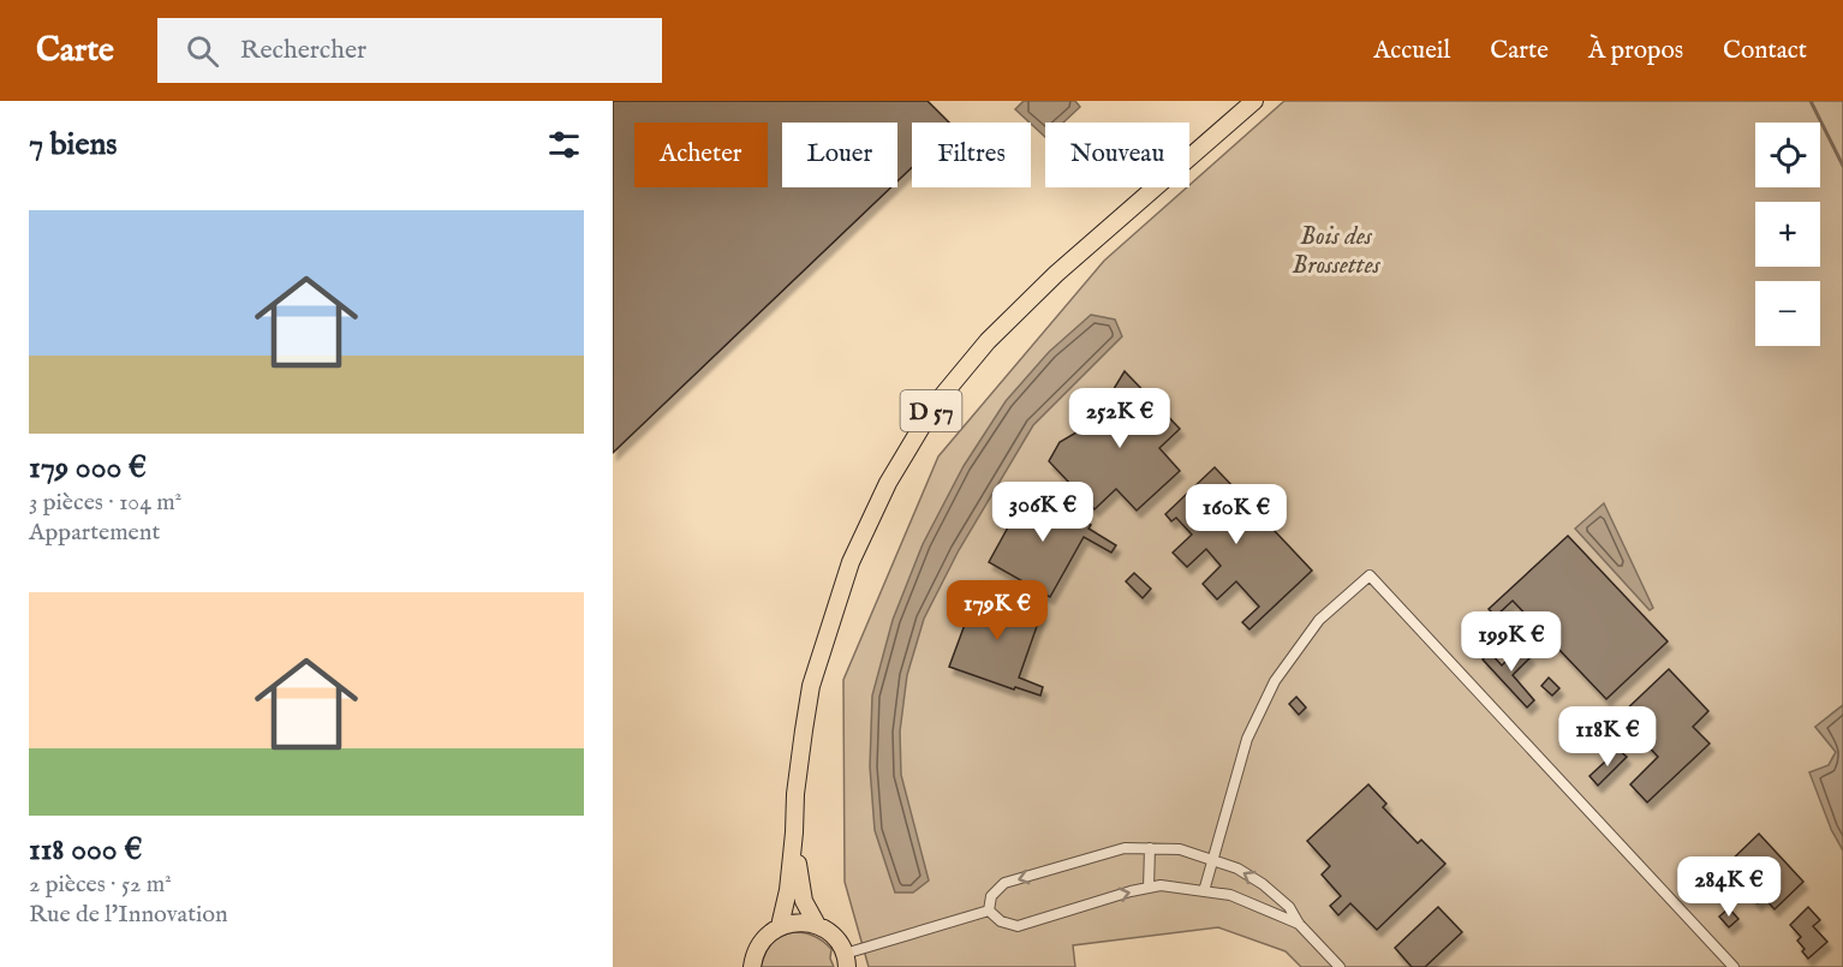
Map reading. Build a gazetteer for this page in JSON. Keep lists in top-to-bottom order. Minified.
{"streets":{"main road":["D 57"]},"parks":["Bois des Brossettes"],"page":{"header":"Carte","search":"Rechercher","nav":["Accueil","Carte","À propos","Contact"],"heading":"7 biens","map_buttons":["+","−"],"chip":["Acheter","Louer","Filtres","Nouveau"],"list":[{"name":"179 000 €","note":"3 pièces · 104 m² · Appartement"},{"name":"118 000 €","note":"2 pièces · 52 m² · Rue de l'Innovation"}],"price":["252K €","306K €","160K €","179K €","199K €","118K €","284K €"]}}
